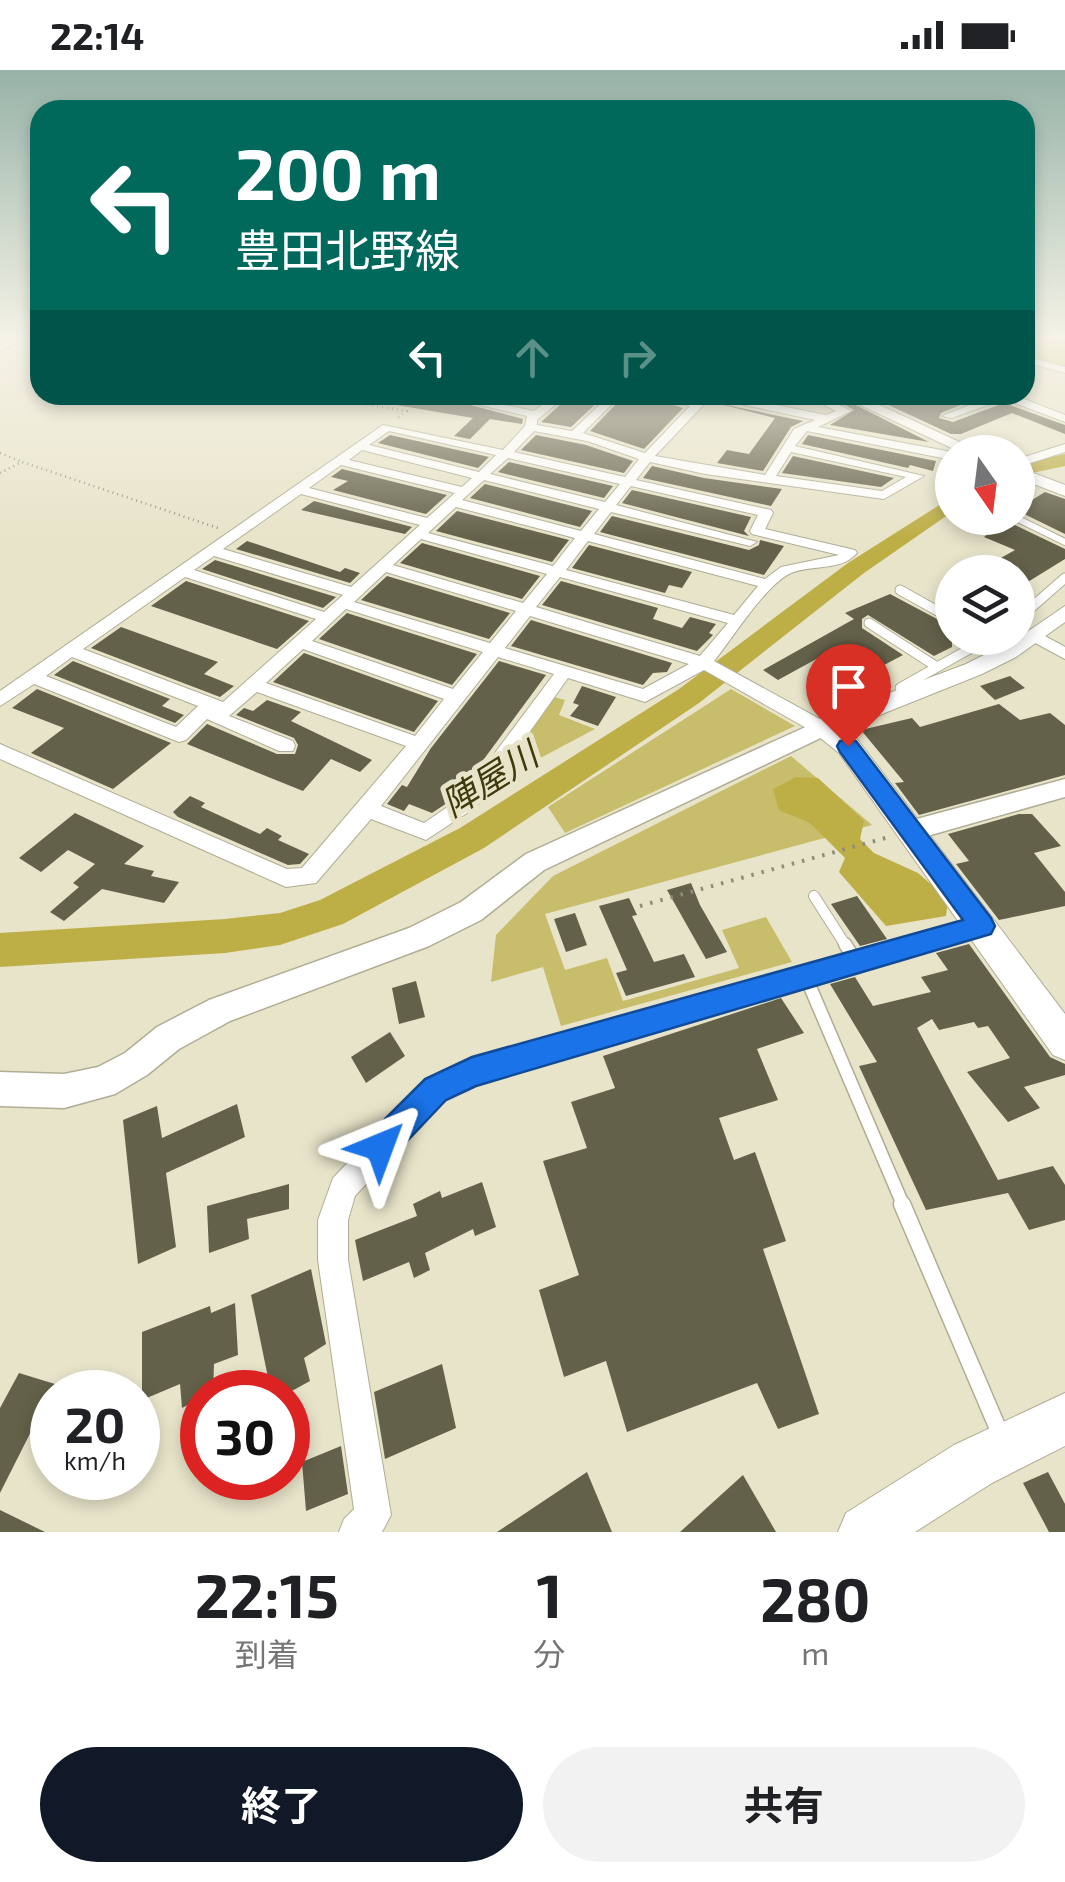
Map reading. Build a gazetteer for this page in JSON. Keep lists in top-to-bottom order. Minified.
{"water":["陣屋川"],"north":"bottom","page":{"status":"22:14","turn":["200 m","豊田北野線"],"speed":"20 km/h","limit":"30","eta":["22:15","到着","1","分","280","m"],"buttons":["終了","共有"]}}
